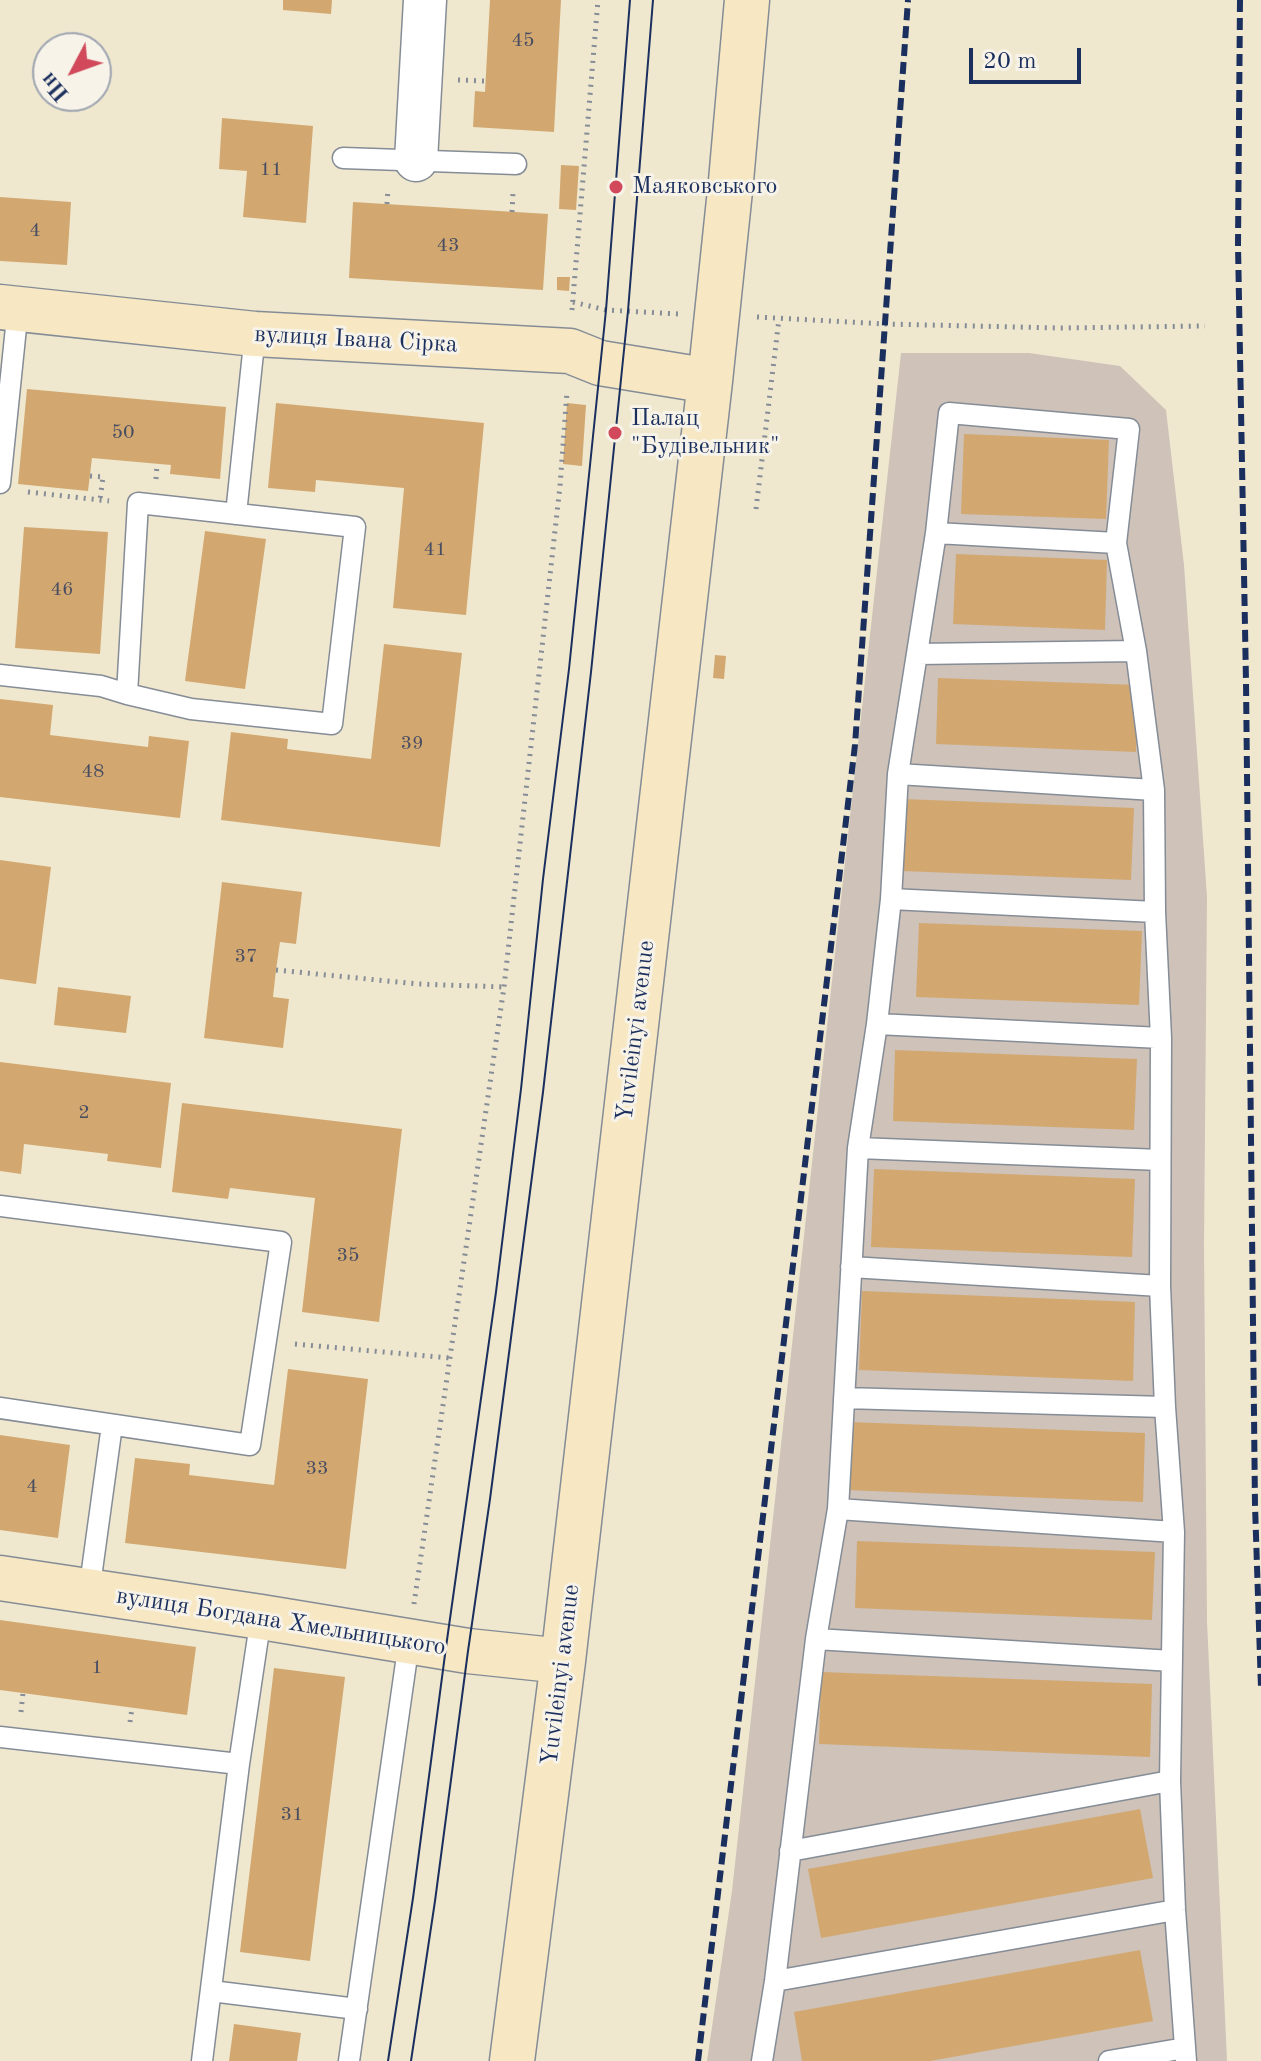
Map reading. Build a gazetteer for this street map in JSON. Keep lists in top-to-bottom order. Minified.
{"streets":{"main road":["вулиця Івана Сірка","Yuvileinyi avenue","вулиця Богдана Хмельницького"]},"crossings":[["вулиця Івана Сірка","Yuvileinyi avenue"],["Yuvileinyi avenue","вулиця Богдана Хмельницького"]],"places":["Маяковського","Палац \"Будівельник\""],"house_numbers":["45","11","4","43","50","41","46","39","48","37","2","35","33","4","1","31"],"scale_bar":"20 m","north":"bottom left"}
